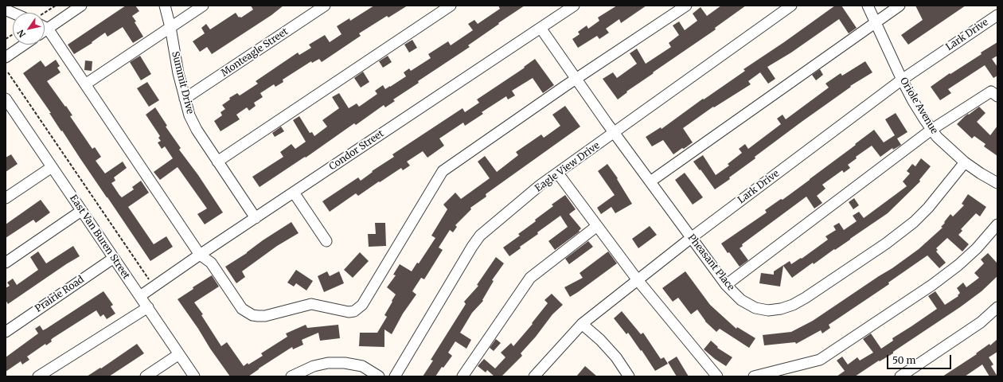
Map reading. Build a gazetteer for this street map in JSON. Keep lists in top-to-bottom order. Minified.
{"streets":{"street":["Lark Drive","Monteagle Street","Summit Drive","Oriole Avenue","Condor Street","Eagle View Drive","East Van Buren Street","Pheasant Place","Prairie Road"]},"crossings":[["Lark Drive","Oriole Avenue"],["Lark Drive","Pheasant Place"],["Monteagle Street","Summit Drive"],["Summit Drive","Condor Street"],["Oriole Avenue","Pheasant Place"],["Condor Street","East Van Buren Street"],["Condor Street","Pheasant Place"],["Eagle View Drive","Pheasant Place"],["East Van Buren Street","Prairie Road"]],"scale_bar":"50 m","north":"bottom left"}
